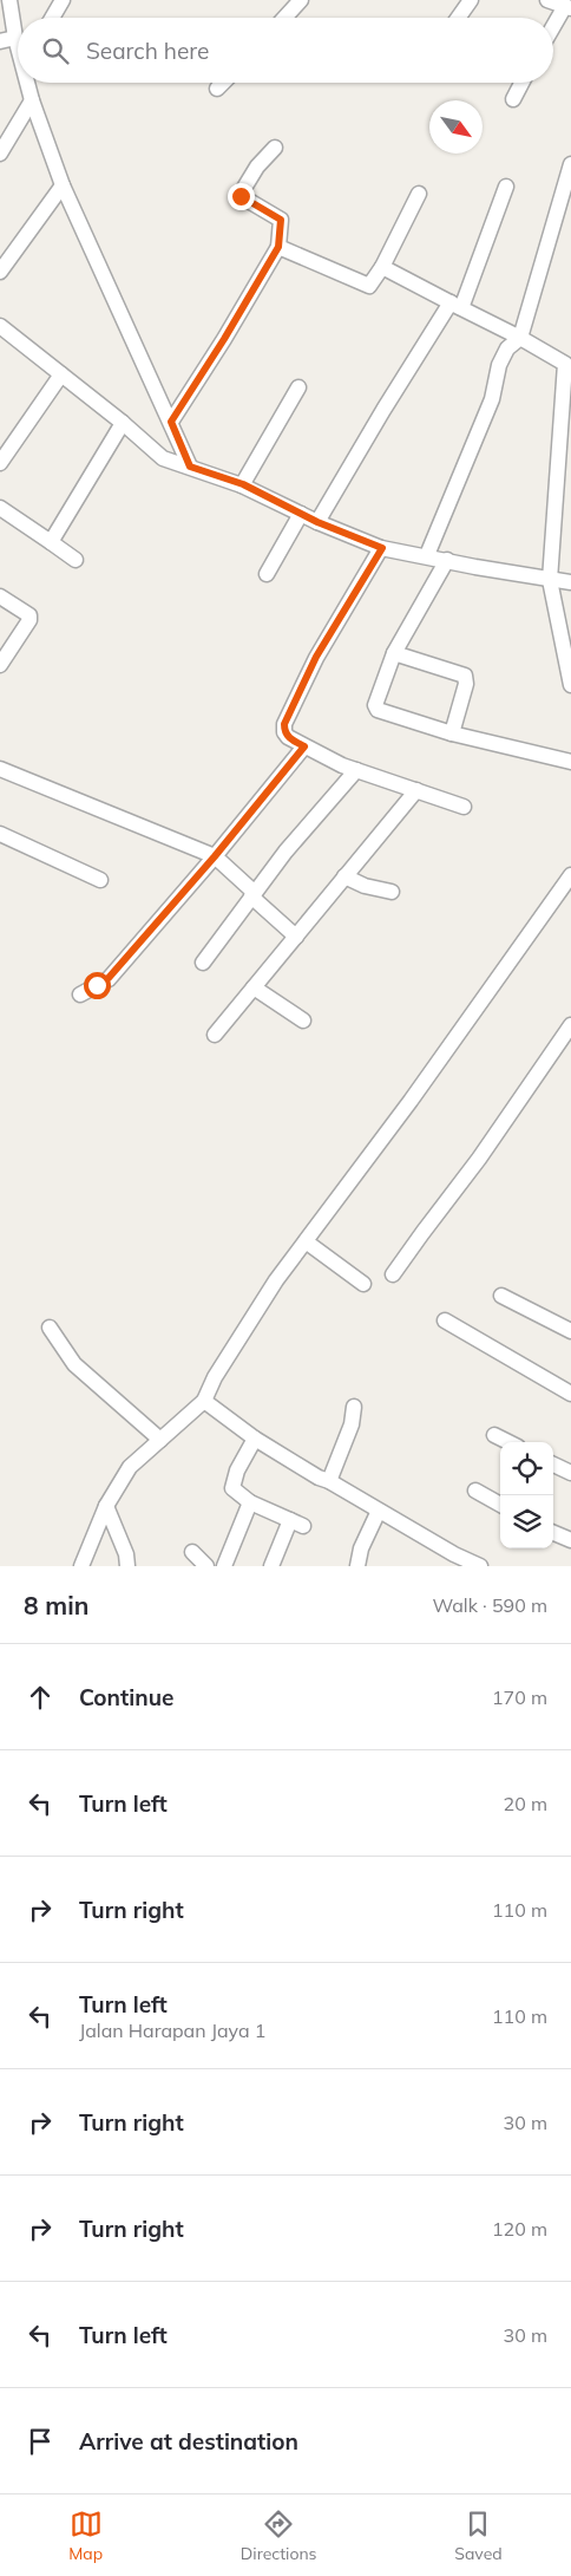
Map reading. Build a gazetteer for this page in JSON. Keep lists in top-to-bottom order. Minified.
{"north":"bottom right","page":{"search":"Search here","heading":["8 min","Walk · 590 m"],"list":[["Continue","170 m"],["Turn left","20 m"],["Turn right","110 m"],["Turn left","Jalan Harapan Jaya 1","110 m"],["Turn right","30 m"],["Turn right","120 m"],["Turn left","30 m"],"Arrive at destination"],"nav":["Map","Directions","Saved"]}}
